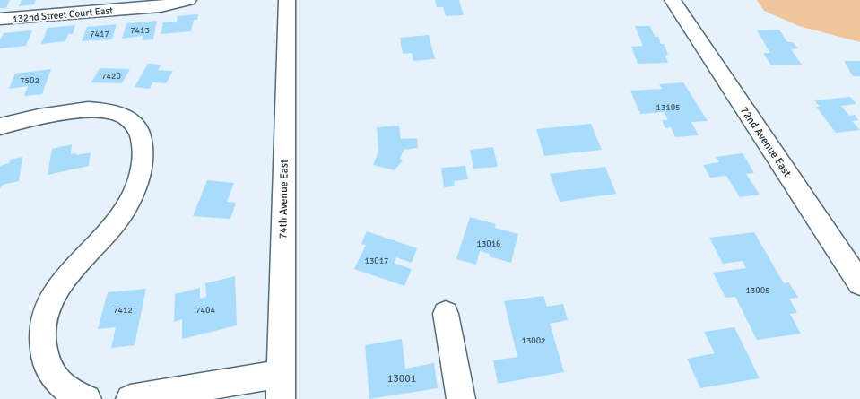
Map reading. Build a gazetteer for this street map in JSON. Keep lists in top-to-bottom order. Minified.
{"streets":{"street":["132nd Street Court East","72nd Avenue East","74th Avenue East"]},"house_numbers":["7413","7417","7420","7502","13105","13016","13017","13005","7412","7404","13002","13001"]}
